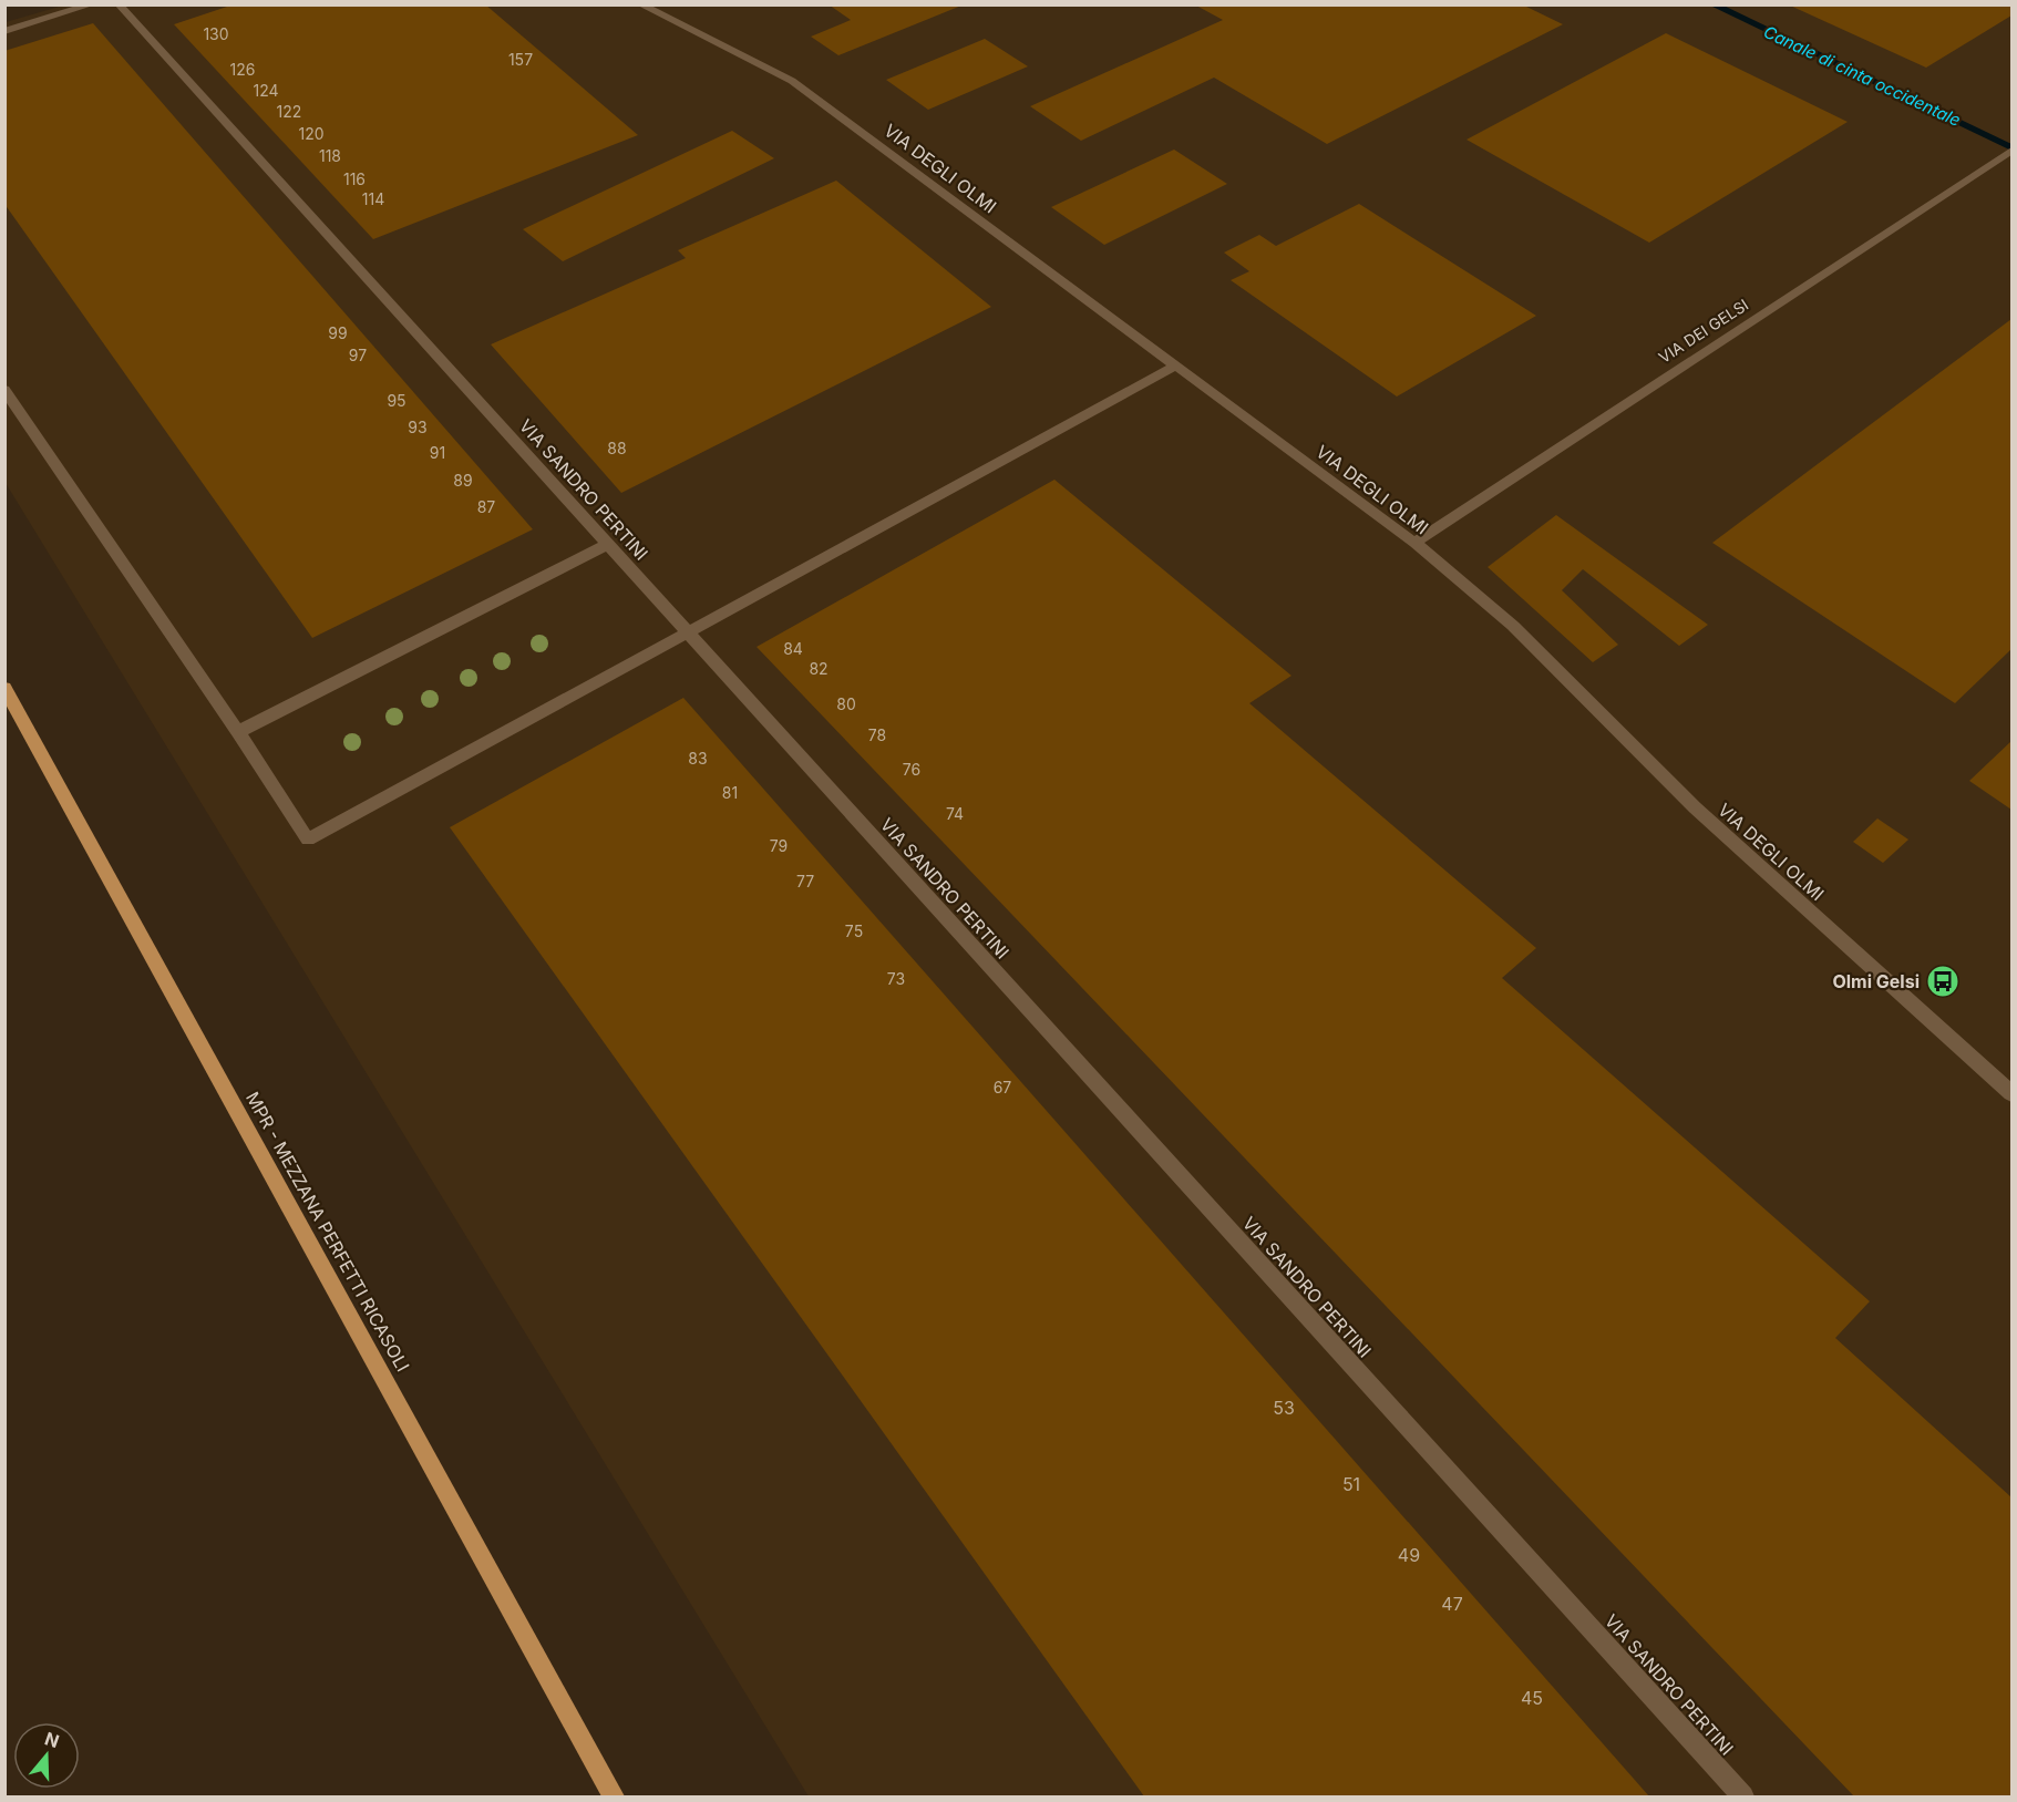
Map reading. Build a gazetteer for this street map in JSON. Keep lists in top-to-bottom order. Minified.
{"streets":{"main road":["MPR - MEZZANA PERFETTI RICASOLI"],"street":["VIA DEGLI OLMI","VIA DEI GELSI","VIA SANDRO PERTINI"]},"crossings":[["VIA DEGLI OLMI","VIA DEI GELSI"]],"water":["Canale di cinta occidentale"],"places":{"bus stop":["Olmi Gelsi"]},"house_numbers":["130","157","126","124","122","120","118","116","114","99","97","95","93","88","91","89","87","84","82","80","78","83","76","81","74","79","77","75","73","67","53","51","49","47","45"],"north":"top"}
